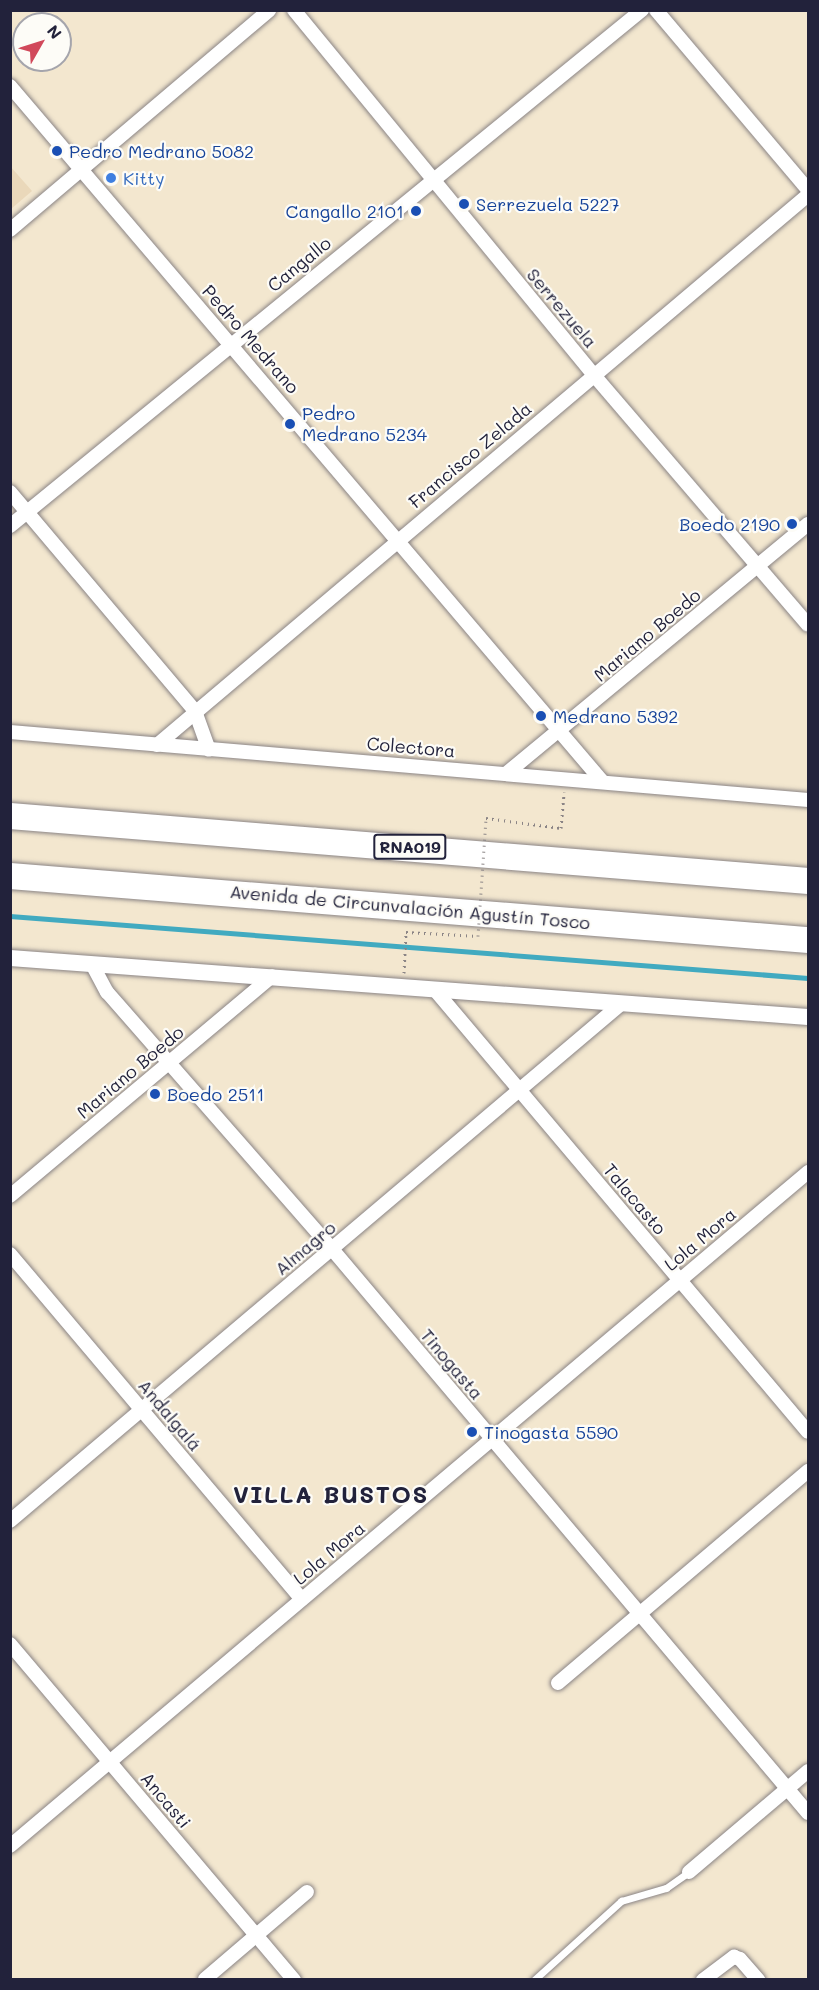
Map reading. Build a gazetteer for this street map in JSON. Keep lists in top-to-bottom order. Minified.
{"streets":{"highway":["RNA019","Avenida de Circunvalación Agustín Tosco"],"street":["Cangallo","Serrezuela","Pedro Medrano","Francisco Zelada","Mariano Boedo","Colectora","Talacasto","Lola Mora","Almagro","Tinogasta","Andalgalá","Ancasti"]},"crossings":[["Cangallo","Serrezuela"],["Cangallo","Pedro Medrano"],["Serrezuela","Francisco Zelada"],["Serrezuela","Mariano Boedo"],["Pedro Medrano","Francisco Zelada"],["Pedro Medrano","Mariano Boedo"],["Pedro Medrano","Colectora"],["Francisco Zelada","Colectora"],["Mariano Boedo","Colectora"],["Mariano Boedo","Tinogasta"],["Talacasto","Lola Mora"],["Talacasto","Almagro"],["Lola Mora","Tinogasta"],["Lola Mora","Andalgalá"],["Lola Mora","Ancasti"],["Almagro","Tinogasta"],["Almagro","Andalgalá"]],"districts":["VILLA BUSTOS"],"places":["Pedro Medrano 5082","Kitty","Serrezuela 5227","Cangallo 2101","Pedro Medrano 5234","Boedo 2190","Medrano 5392","Boedo 2511","Tinogasta 5590"],"north":"top right"}
